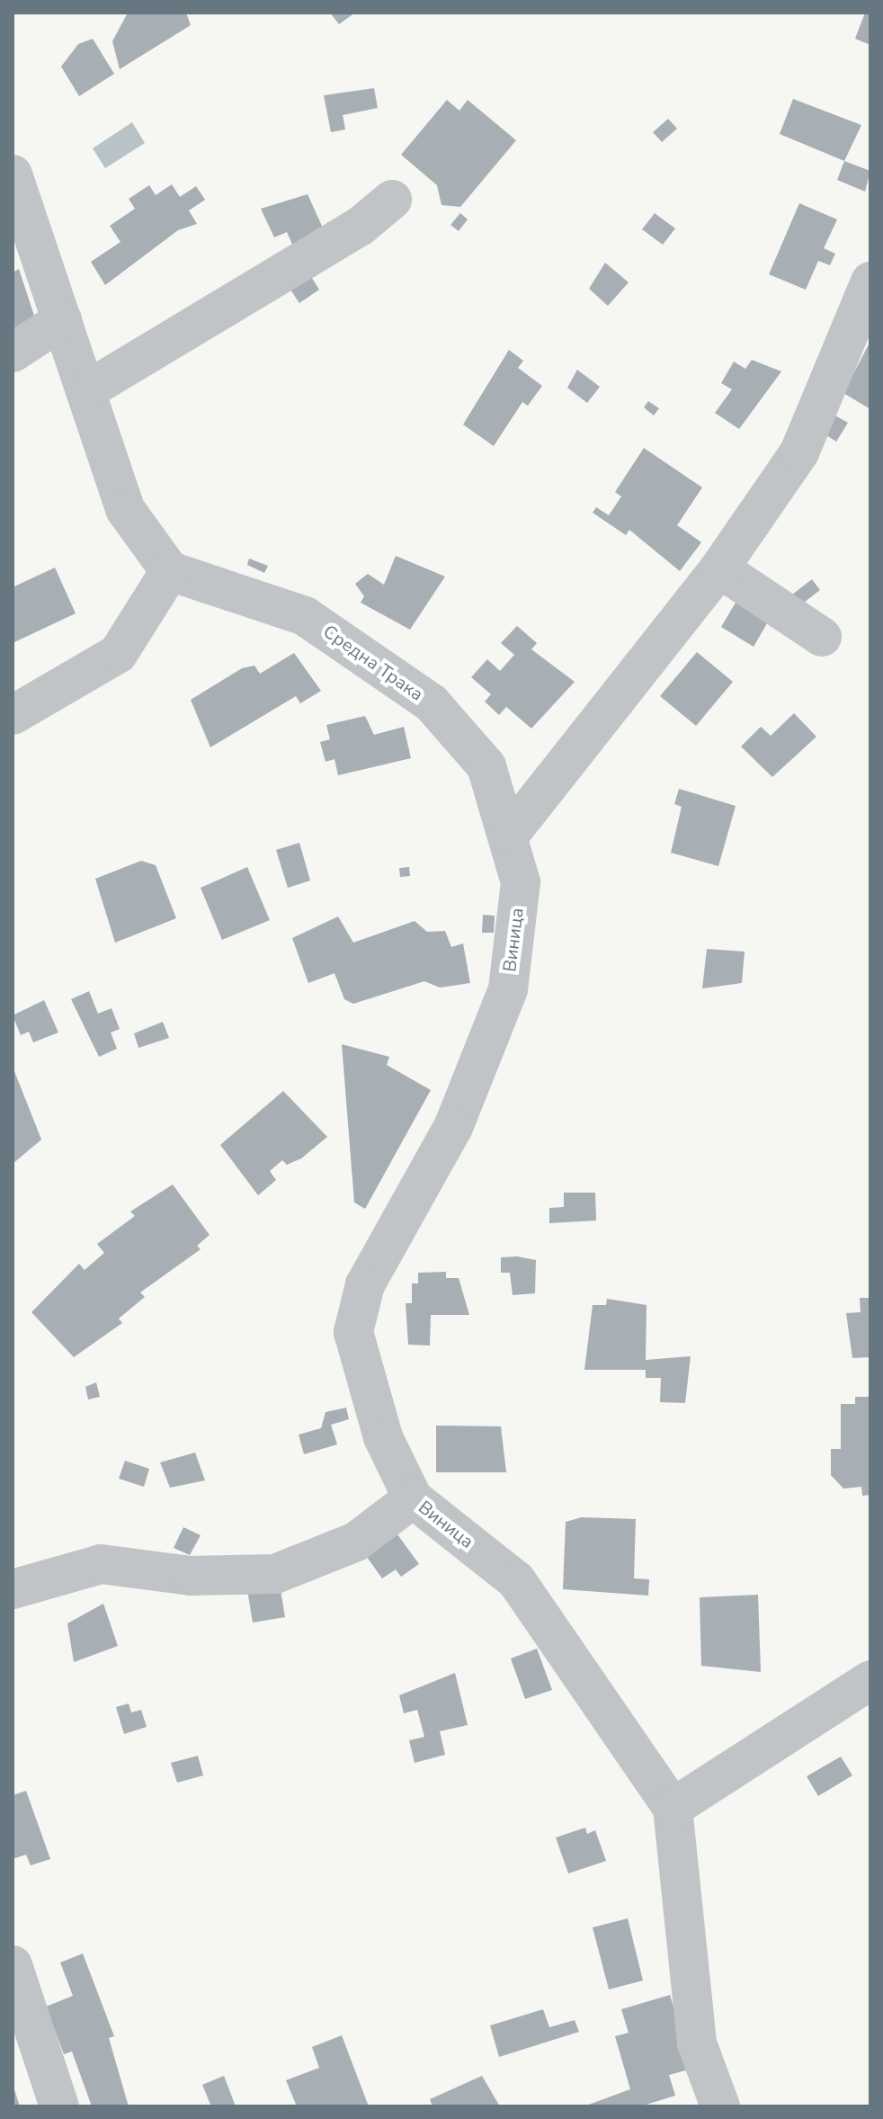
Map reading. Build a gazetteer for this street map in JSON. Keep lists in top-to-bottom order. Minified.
{"streets":{"street":["Средна Трака","Виница"]},"crossings":[["Средна Трака","Виница"]]}
